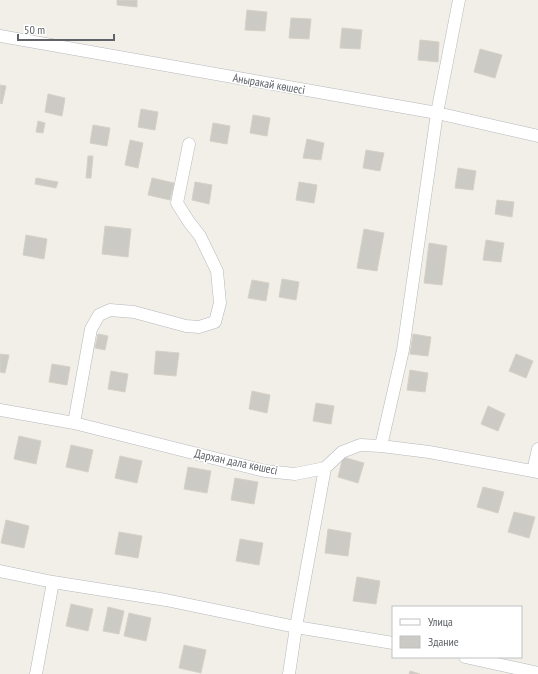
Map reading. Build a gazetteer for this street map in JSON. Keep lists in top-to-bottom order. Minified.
{"streets":{"street":["Аныракай көшесі","Дархан дала көшесі"]},"legend":["Улица","Здание"],"scale_bar":"50 m"}
